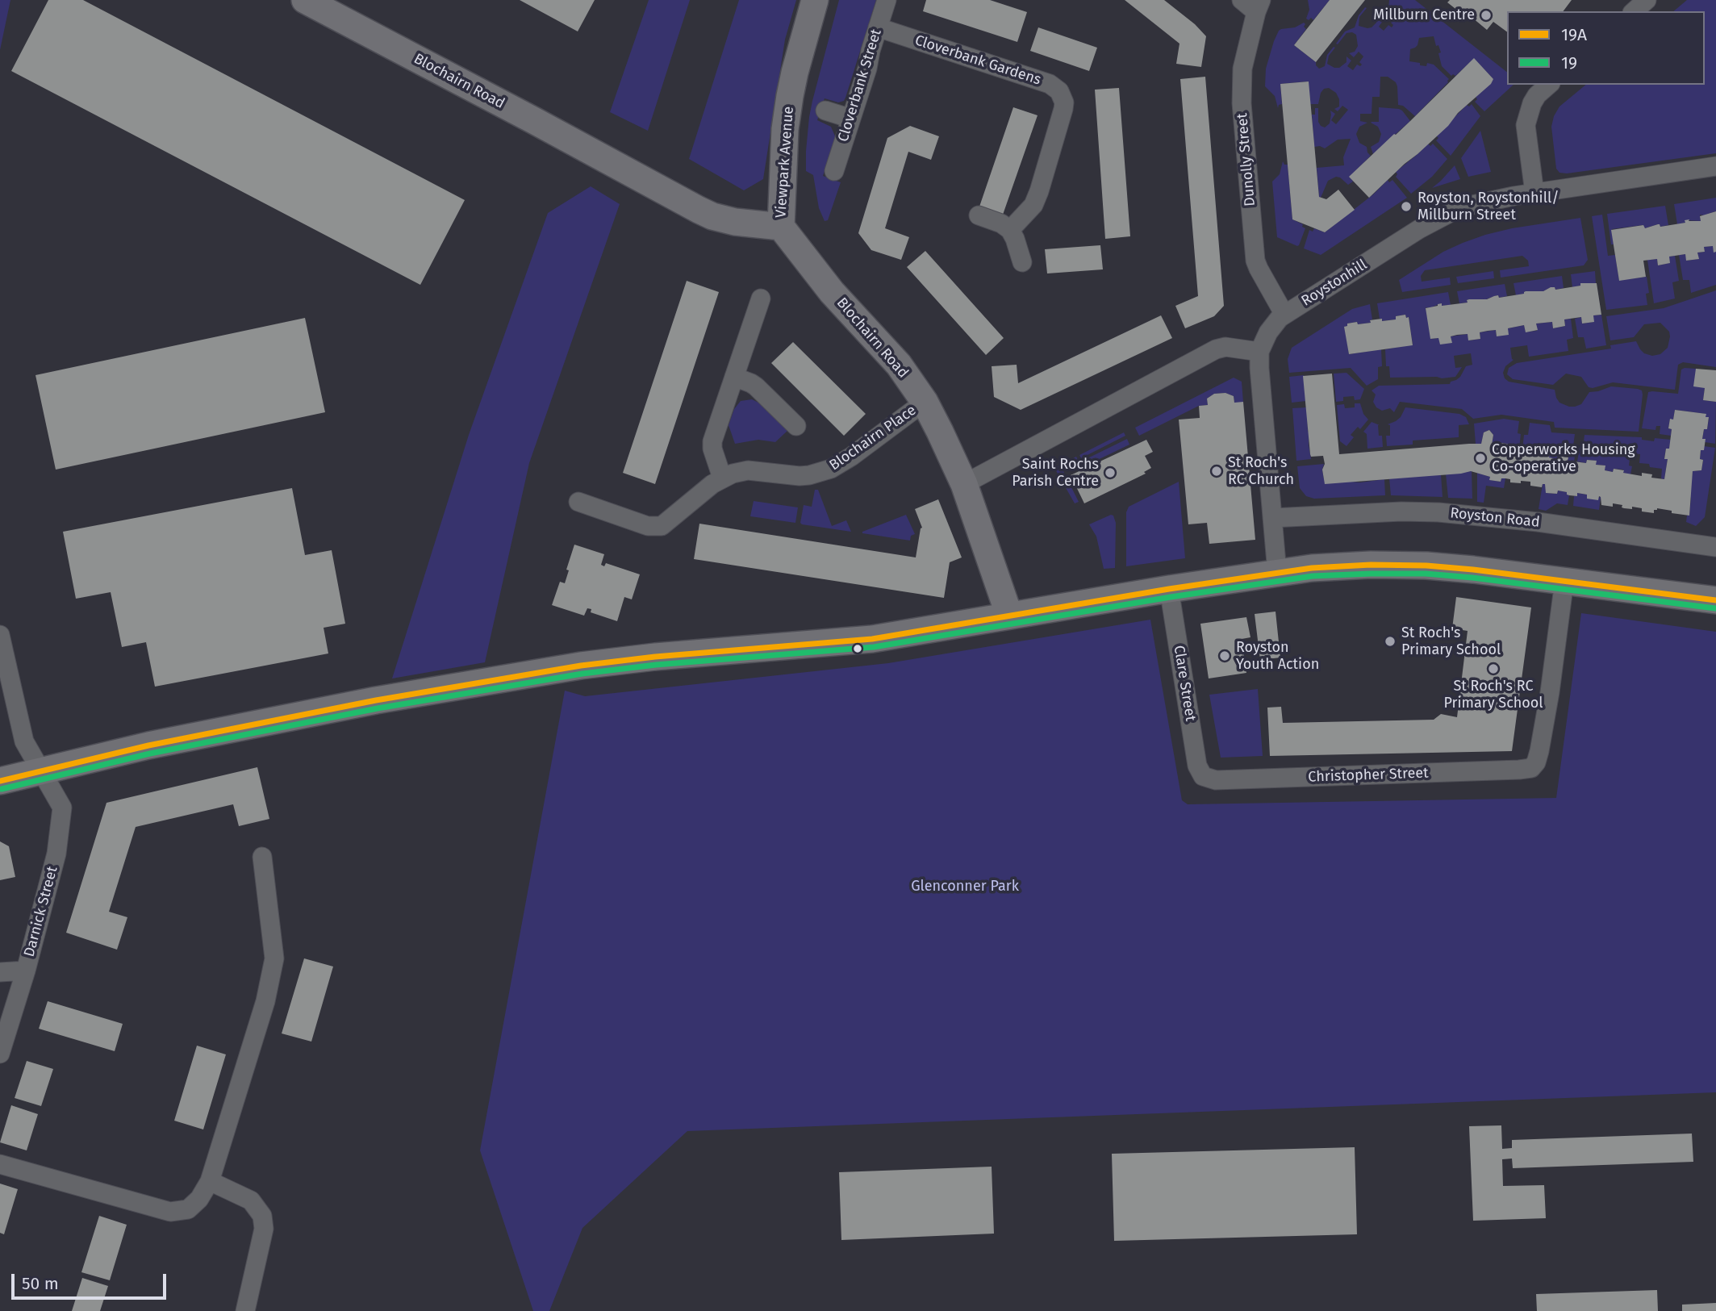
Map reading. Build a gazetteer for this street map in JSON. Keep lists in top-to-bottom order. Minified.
{"streets":{"street":["Cloverbank Gardens","Blochairn Road","Cloverbank Street","Dunolly Street","Viewpark Avenue","Roystonhill","Blochairn Place","Royston Road","Clare Street","Christopher Street","Darnick Street"]},"crossings":[["Cloverbank Gardens","Cloverbank Street"],["Blochairn Road","Viewpark Avenue"],["Blochairn Road","Blochairn Place"],["Dunolly Street","Roystonhill"],["Clare Street","Christopher Street"]],"parks":["Glenconner Park"],"places":["Millburn Centre","Royston, Roystonhill/ Millburn Street","Copperworks Housing Co-operative","St Roch's RC Church","Saint Rochs Parish Centre","St Roch's Primary School","Royston Youth Action","St Roch's RC Primary School"],"lines":["transit line 19A","transit line 19"],"legend":["19A","19"],"scale_bar":"50 m"}
